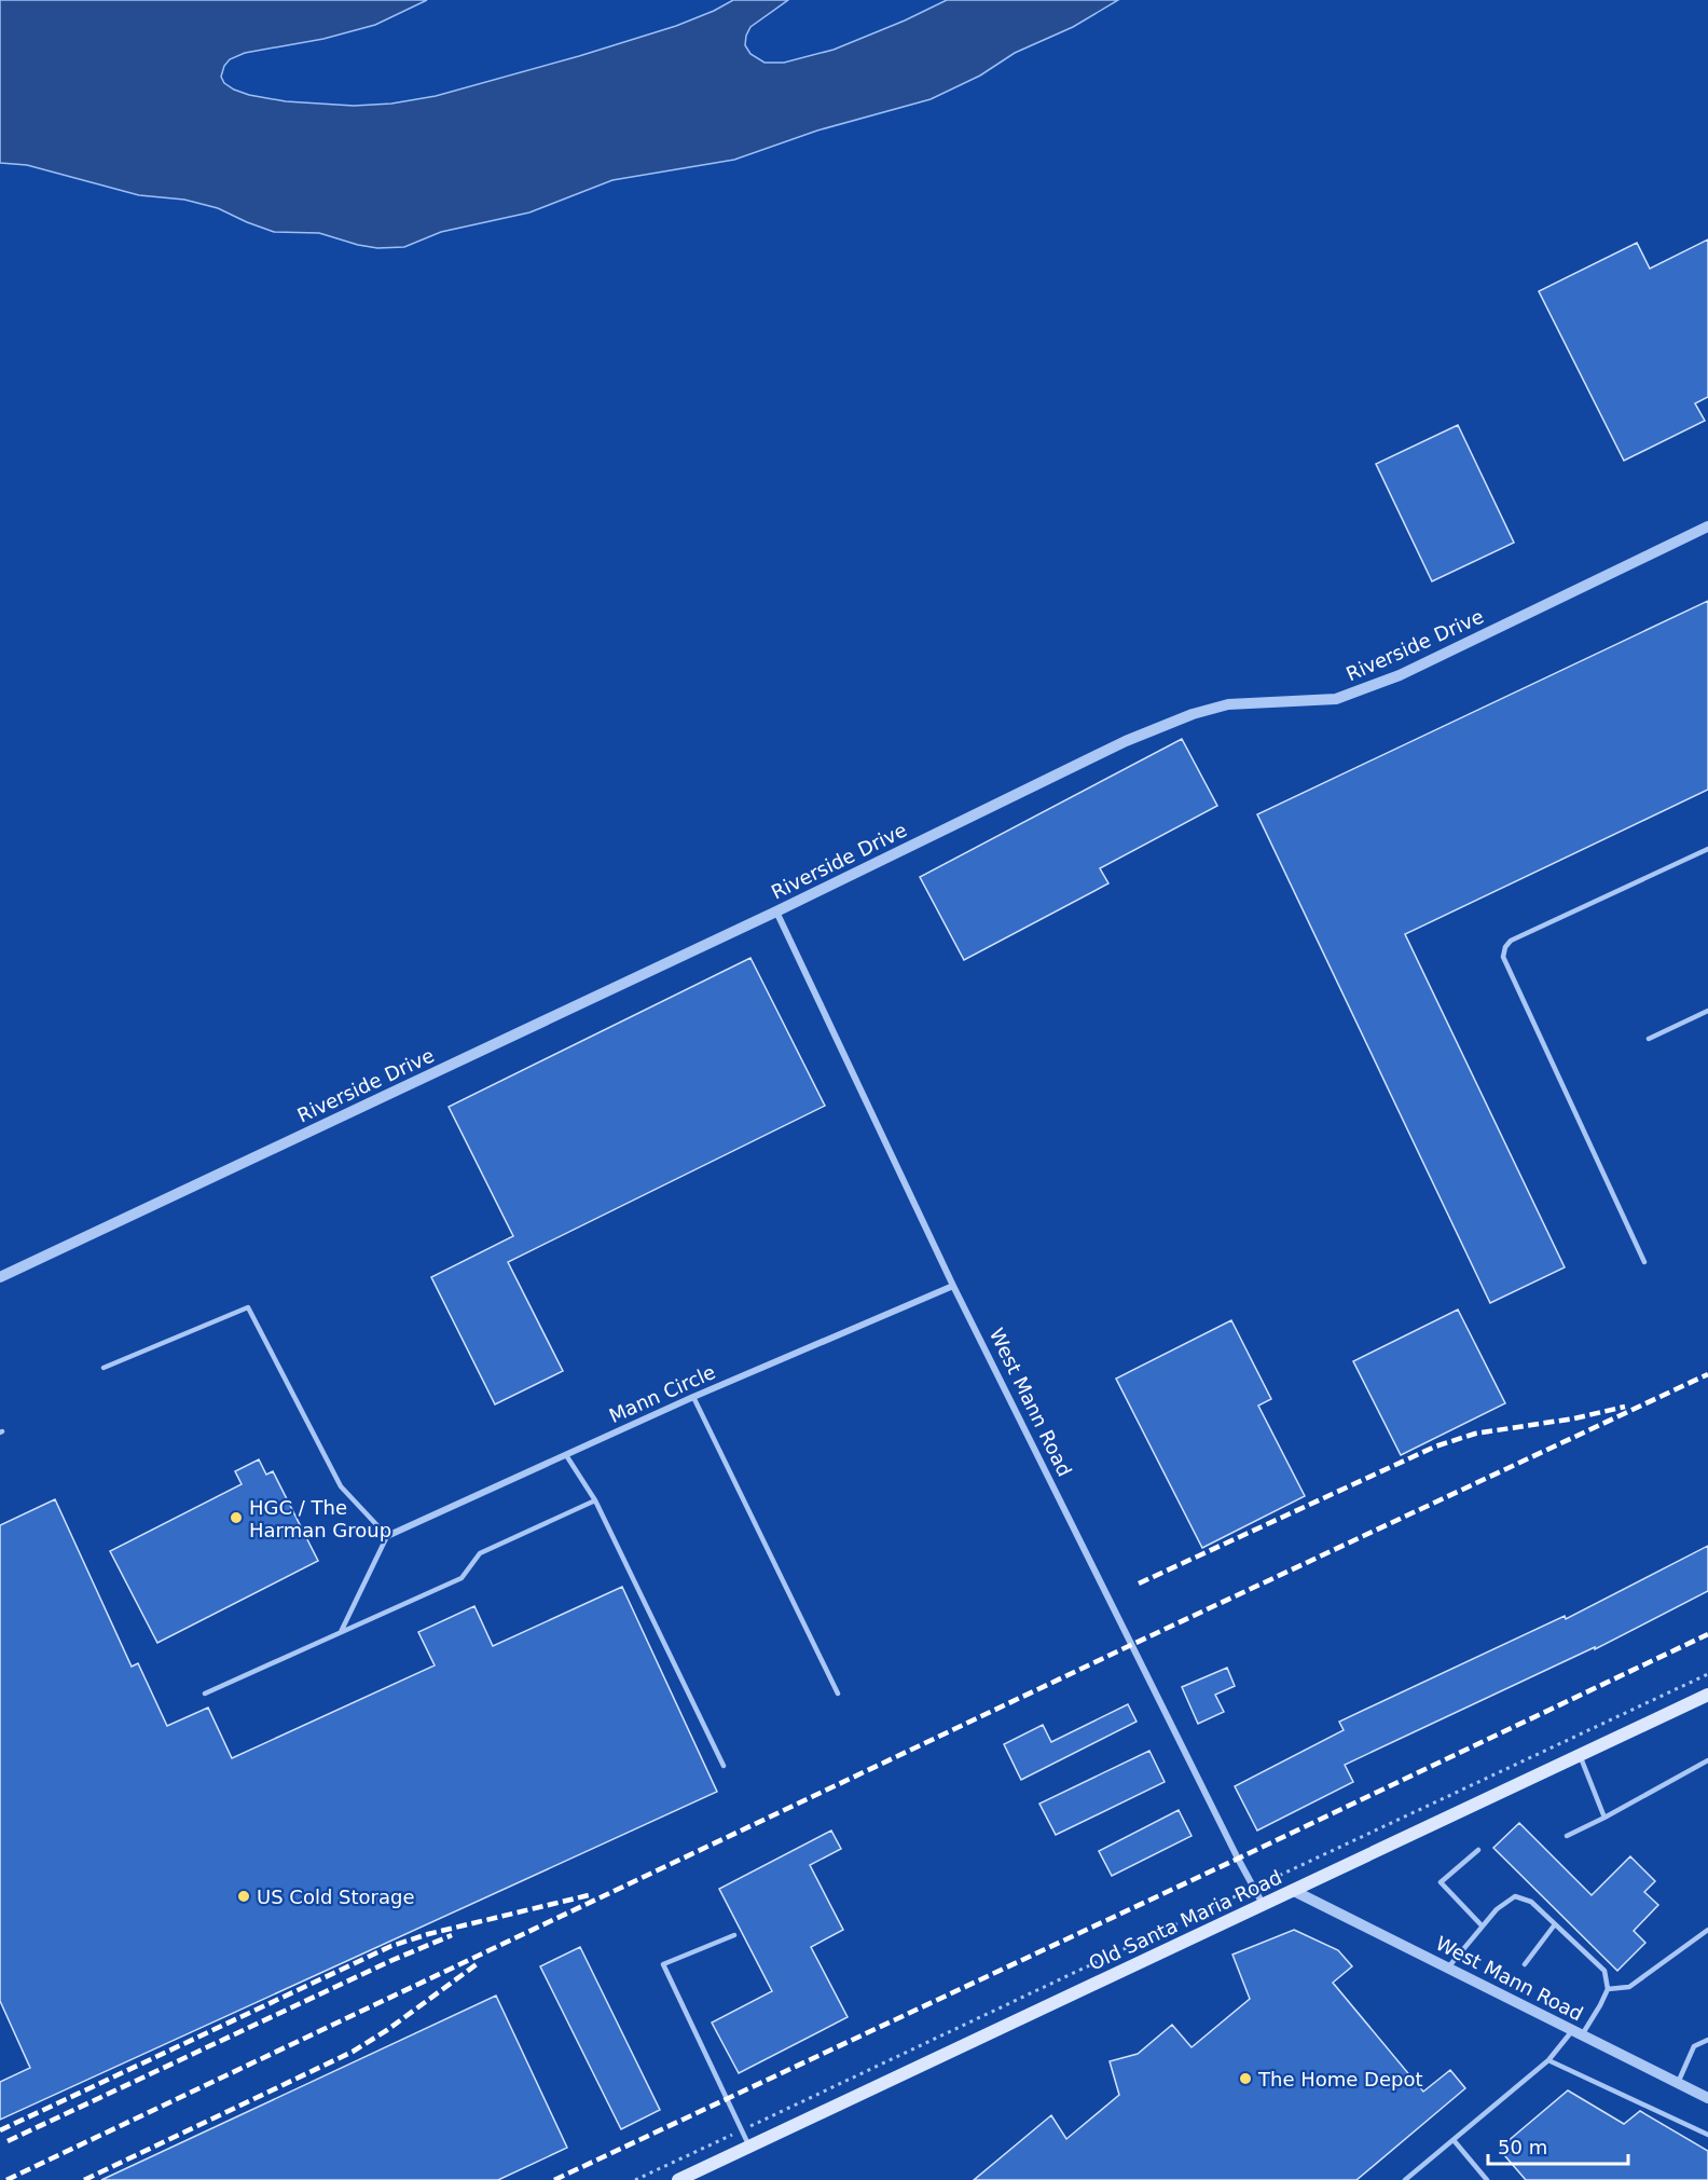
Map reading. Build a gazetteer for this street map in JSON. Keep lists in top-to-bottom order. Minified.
{"streets":{"main road":["Old Santa Maria Road"],"street":["Riverside Drive","Mann Circle","West Mann Road"]},"crossings":[["Riverside Drive","West Mann Road"],["Mann Circle","West Mann Road"],["West Mann Road","Old Santa Maria Road"]],"places":["HGC / The Harman Group","US Cold Storage","The Home Depot"],"scale_bar":"50 m"}
